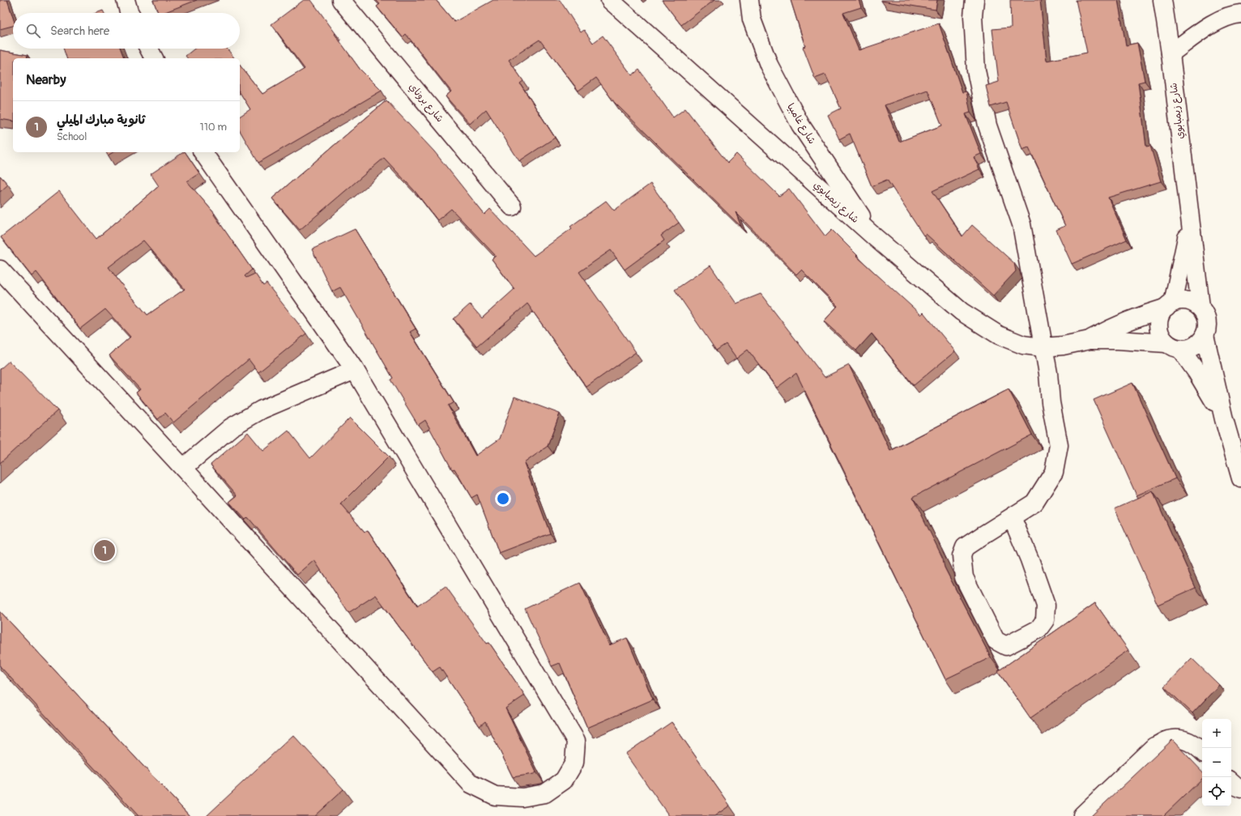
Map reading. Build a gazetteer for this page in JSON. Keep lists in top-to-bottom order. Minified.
{"streets":{"street":["شارع بروناي","شارع زيمبابوي","شارع غامبيا"]},"crossings":[["شارع زيمبابوي","شارع غامبيا"]],"page":{"search":"Search here","heading":"Nearby","list":[{"mark":"1","name":"ثانوية مبارك الميلي","note":"School","value":"110 m"}],"pins":"1","map_buttons":["+","−"]}}
